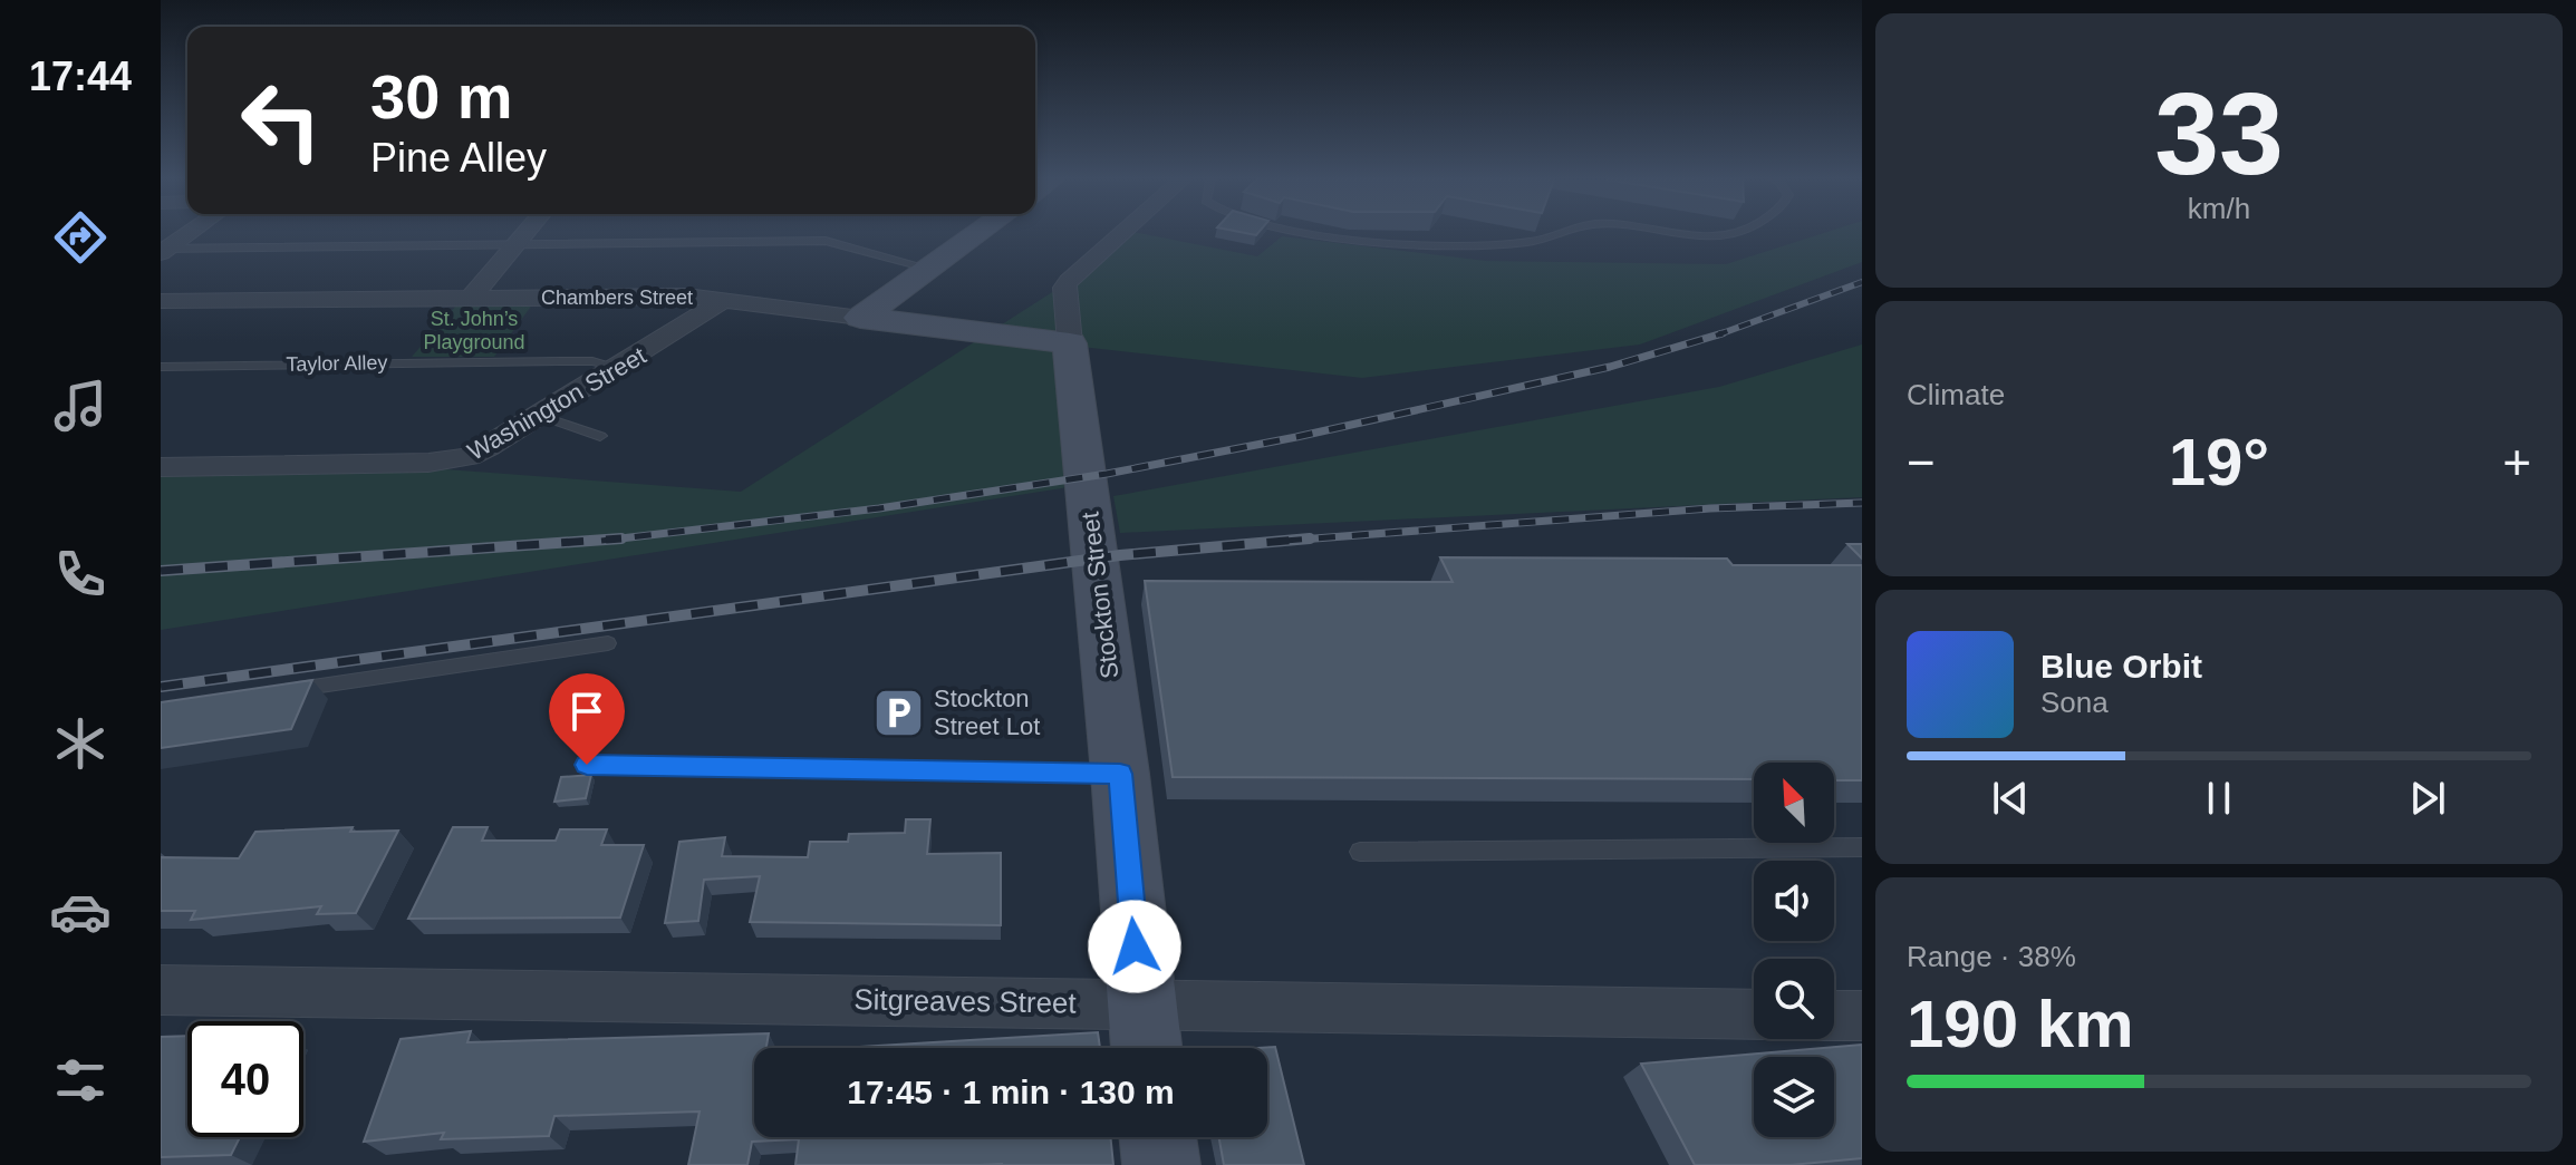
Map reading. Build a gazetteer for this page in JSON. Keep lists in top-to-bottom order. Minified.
{"streets":{"street":["Chambers Street","Washington Street","Stockton Street","Sitgreaves Street"],"lane":["Taylor Alley"]},"crossings":[["Chambers Street","Washington Street"],["Chambers Street","Stockton Street"],["Taylor Alley","Washington Street"],["Stockton Street","Sitgreaves Street"]],"parks":["St. John’s Playground"],"places":{"parking":["Stockton Street Lot"]},"north":"top left","page":{"tabs":"17:44","tile":[["33","km/h"],"Climate",["Range · 38%","190 km"]],"turn":["30 m","Pine Alley"],"heat":["−","19°","+"],"song":["Blue Orbit","Sona"],"limit":"40","trip":"17:45 · 1 min · 130 m"}}
